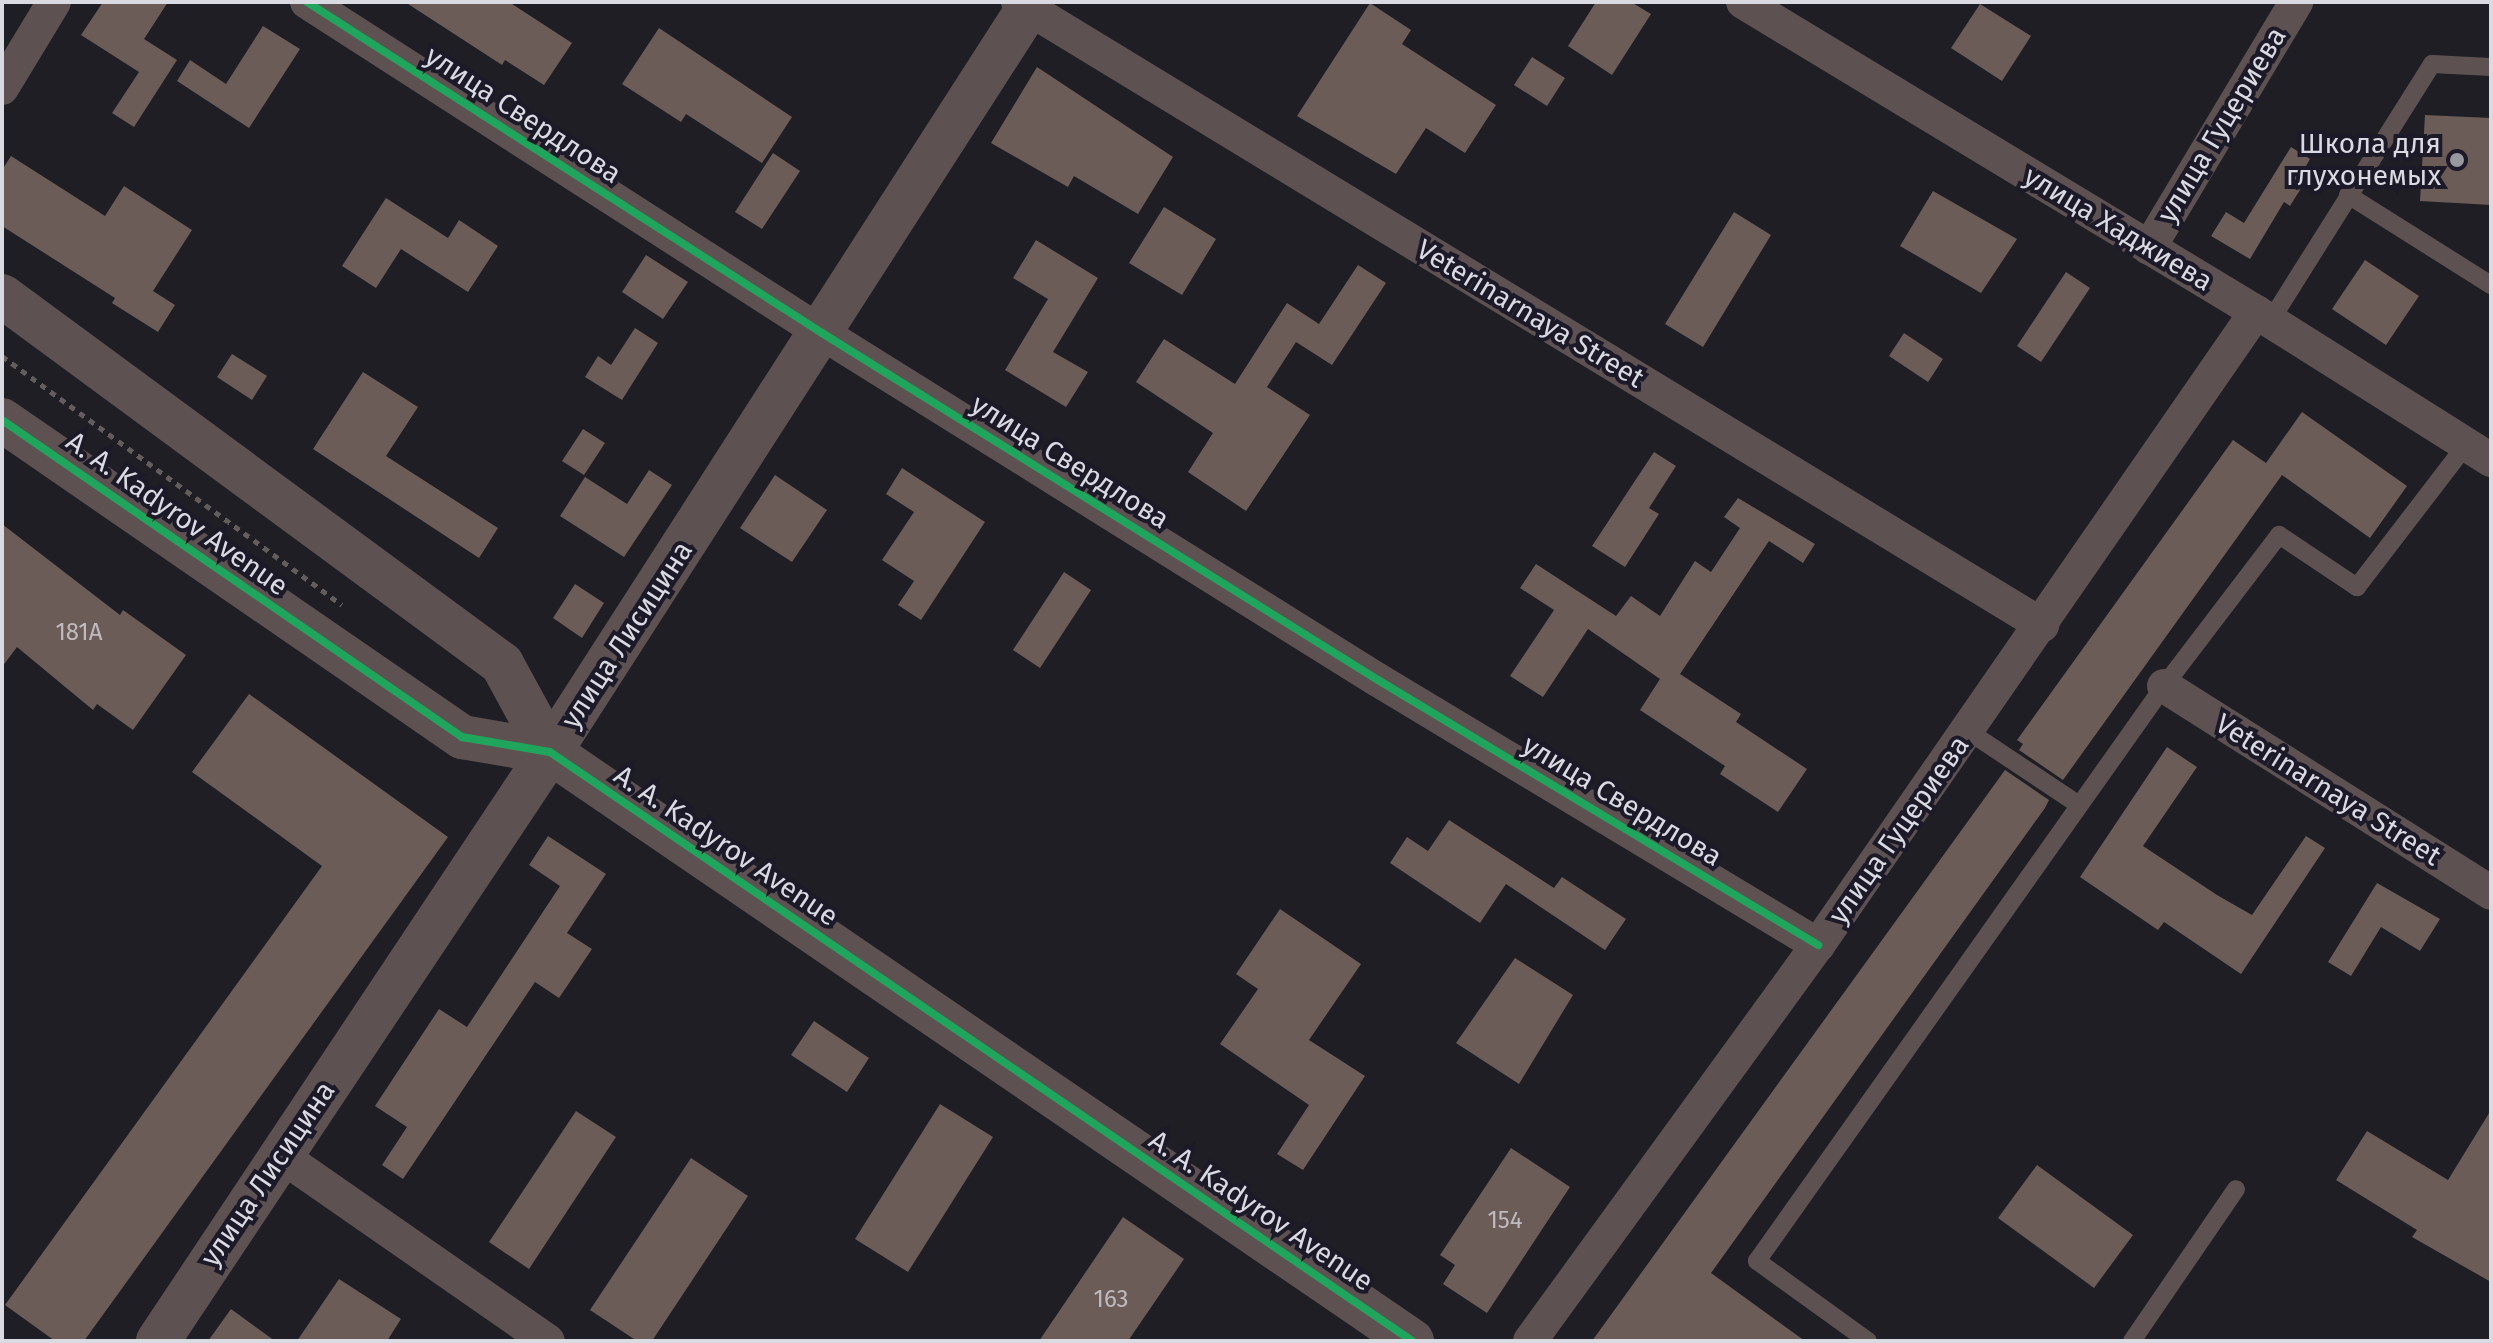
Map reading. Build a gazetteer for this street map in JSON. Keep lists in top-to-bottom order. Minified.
{"streets":{"street":["улица Свердлова","улица Гуцериева","улица Хаджиева","Veterinarnaya Street","A. A. Kadyrov Avenue","улица Лисицина"]},"crossings":[["улица Свердлова","улица Гуцериева"],["улица Свердлова","улица Лисицина"],["улица Гуцериева","улица Хаджиева"],["улица Гуцериева","Veterinarnaya Street"],["Veterinarnaya Street","улица Лисицина"],["A. A. Kadyrov Avenue","улица Лисицина"]],"places":["Школа для глухонемых"],"house_numbers":["181А","154","163"]}
